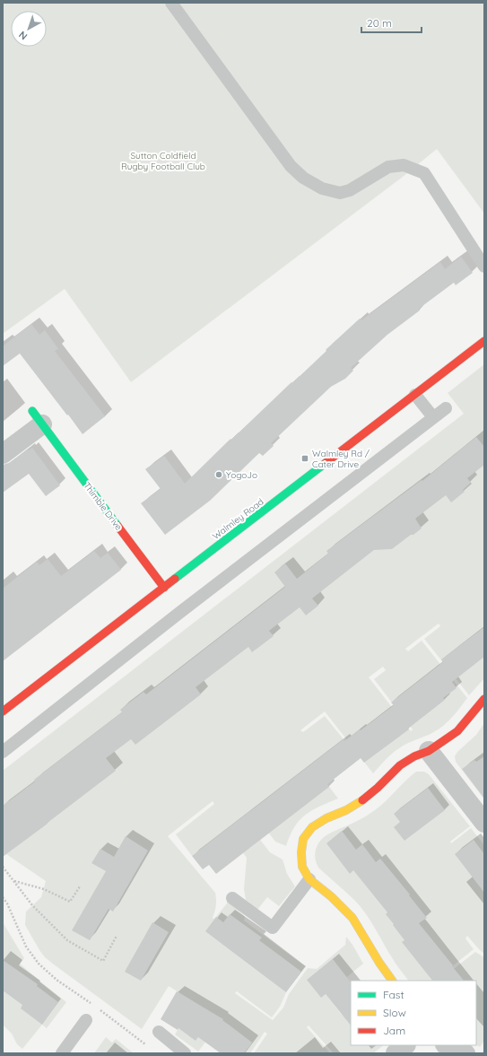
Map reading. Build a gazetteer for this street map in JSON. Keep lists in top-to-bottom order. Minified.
{"streets":{"street":["Thimble Drive","Walmley Road"]},"crossings":[["Thimble Drive","Walmley Road"]],"parks":["Sutton Coldfield Rugby Football Club"],"places":{"transit":["Walmley Rd / Cater Drive"],"other":["YogoJo"]},"legend":["Fast","Slow","Jam"],"scale_bar":"20 m","north":"bottom left"}
